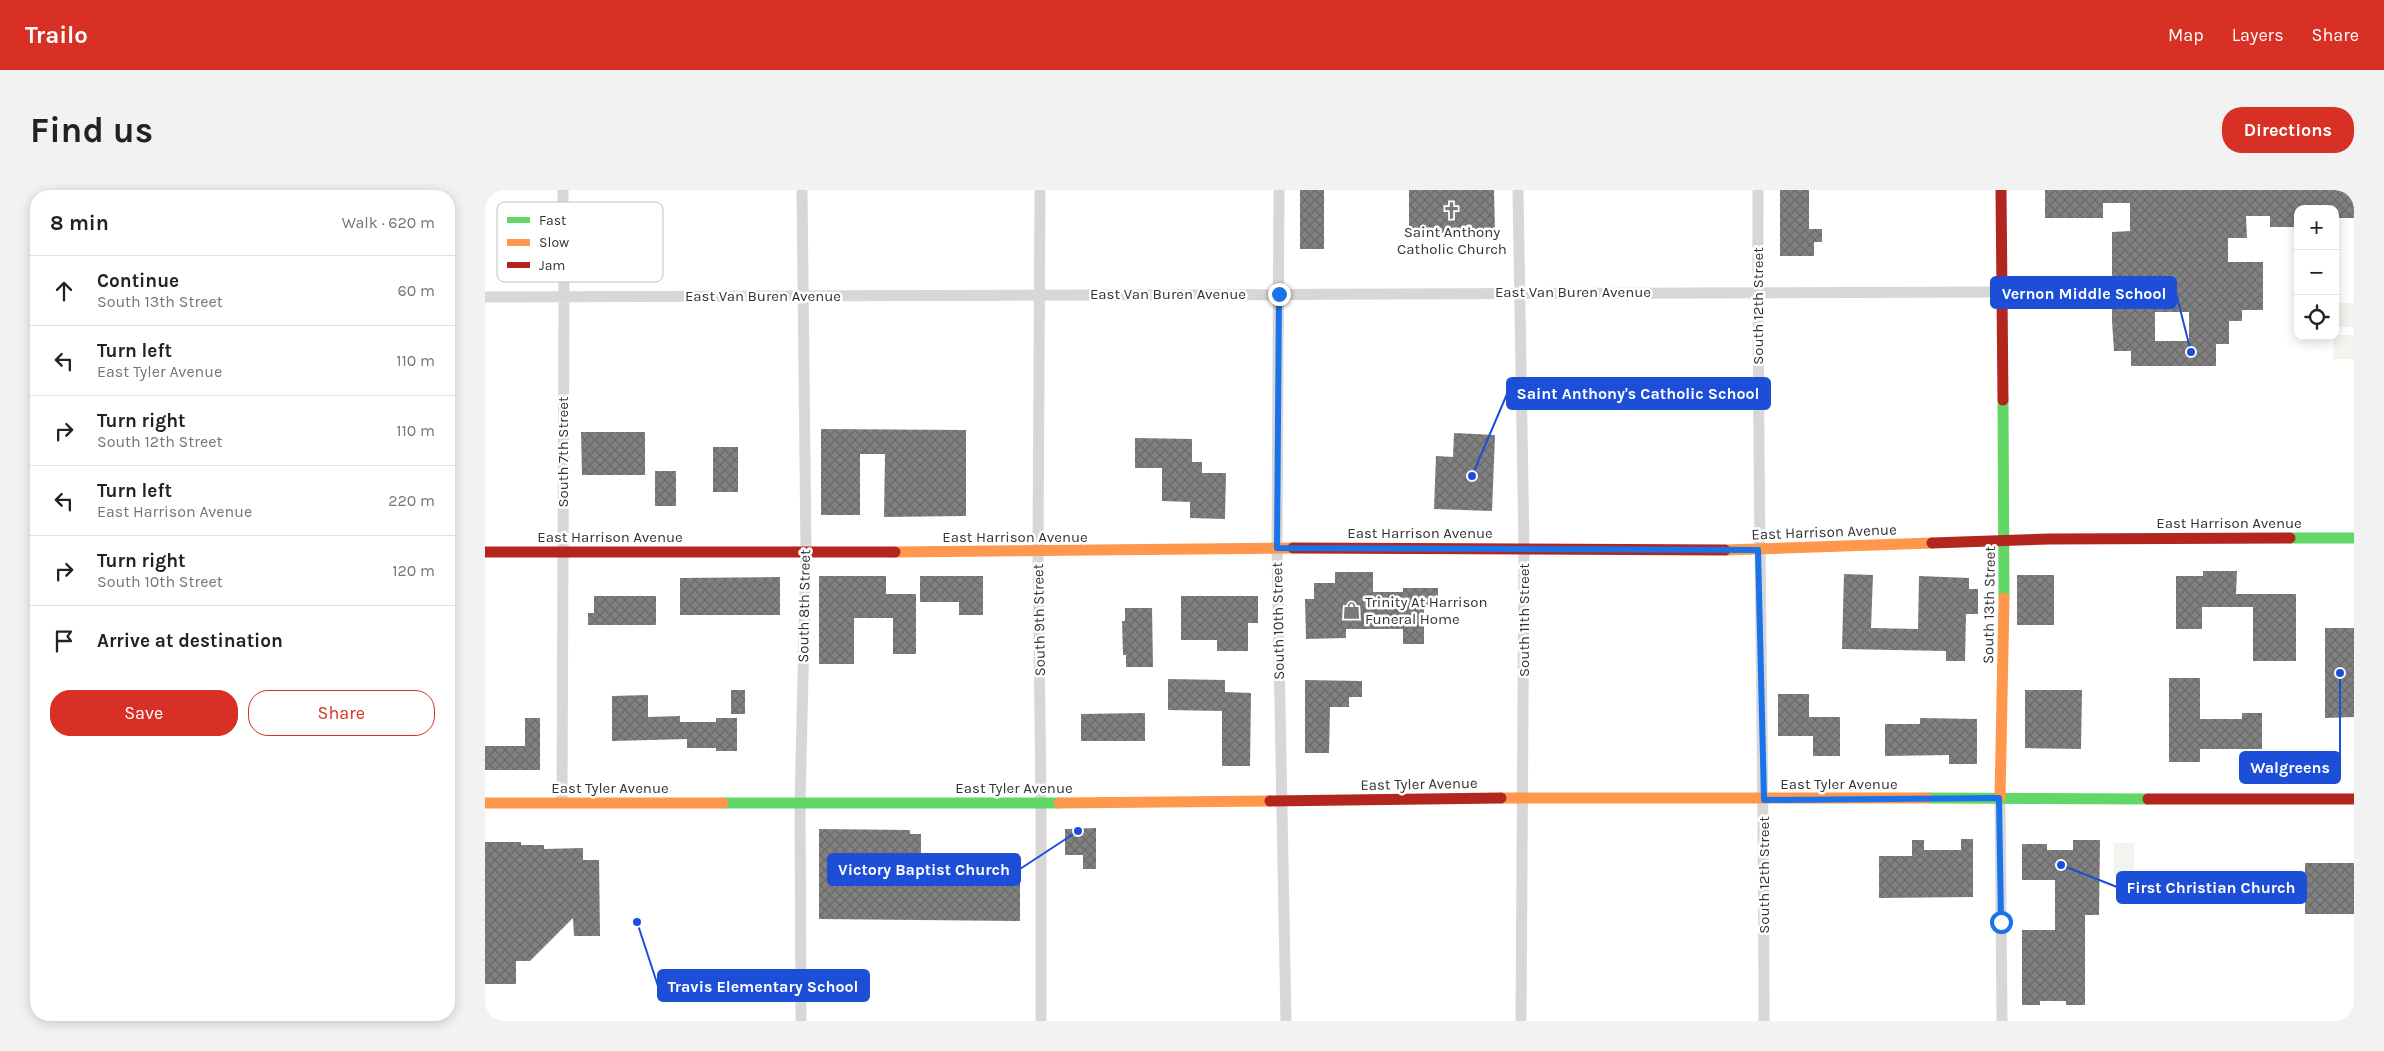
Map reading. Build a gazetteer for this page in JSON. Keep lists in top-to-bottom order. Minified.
{"streets":{"main road":["East Harrison Avenue","South 13th Street","East Tyler Avenue"],"street":["East Van Buren Avenue","South 12th Street","South 7th Street","South 8th Street","South 9th Street","South 11th Street","South 10th Street"]},"crossings":[["East Van Buren Avenue","South 12th Street"],["East Van Buren Avenue","South 7th Street"],["East Van Buren Avenue","South 13th Street"],["East Van Buren Avenue","South 8th Street"],["East Van Buren Avenue","South 9th Street"],["East Van Buren Avenue","South 11th Street"],["East Van Buren Avenue","South 10th Street"],["South 12th Street","East Harrison Avenue"],["South 12th Street","East Tyler Avenue"],["South 7th Street","East Harrison Avenue"],["South 7th Street","East Tyler Avenue"],["East Harrison Avenue","South 13th Street"],["East Harrison Avenue","South 8th Street"],["East Harrison Avenue","South 9th Street"],["East Harrison Avenue","South 11th Street"],["East Harrison Avenue","South 10th Street"],["South 13th Street","East Tyler Avenue"],["South 8th Street","East Tyler Avenue"],["South 9th Street","East Tyler Avenue"],["South 11th Street","East Tyler Avenue"],["South 10th Street","East Tyler Avenue"]],"places":{"church":["Saint Anthony Catholic Church"],"other":["Vernon Middle School","Saint Anthony's Catholic School","Walgreens","Victory Baptist Church","First Christian Church","Travis Elementary School"],"shop":["Trinity At Harrison Funeral Home"]},"legend":["Fast","Slow","Jam"],"page":{"header":"Trailo","nav":["Map","Layers","Share"],"buttons":["Directions",["Save","Share"]],"title":"Find us","heading":["8 min","Walk · 620 m"],"map_buttons":["+","−"],"list":[["Continue","South 13th Street","60 m"],["Turn left","East Tyler Avenue","110 m"],["Turn right","South 12th Street","110 m"],["Turn left","East Harrison Avenue","220 m"],["Turn right","South 10th Street","120 m"],"Arrive at destination"]}}
